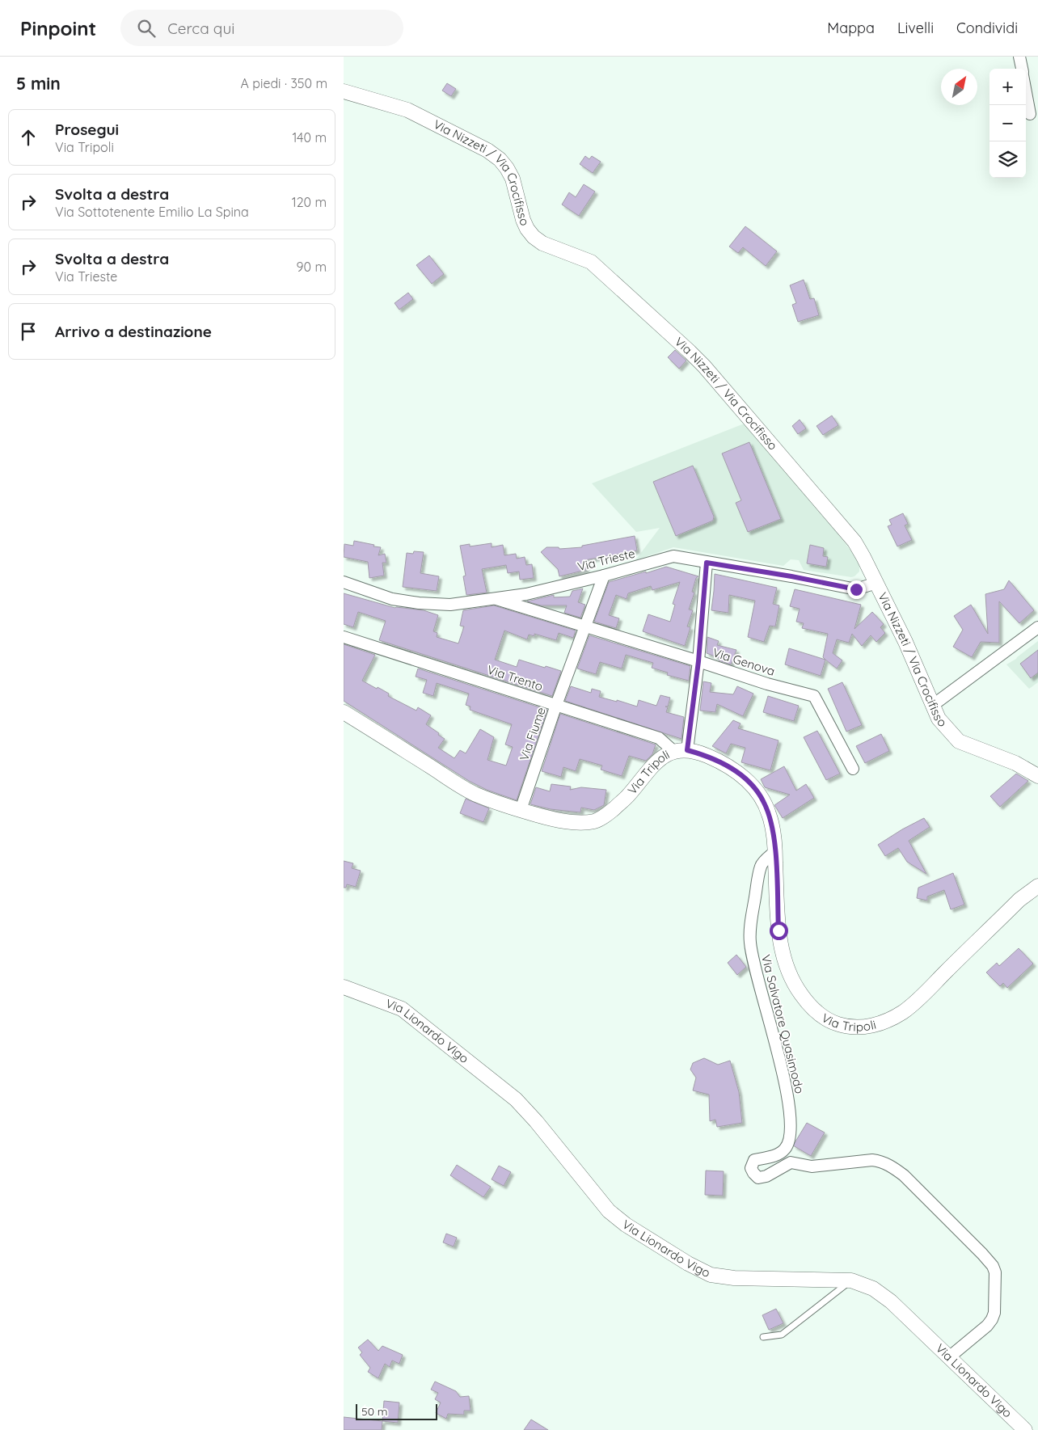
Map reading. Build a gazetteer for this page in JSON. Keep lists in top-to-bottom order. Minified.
{"streets":{"street":["Via Nizzeti / Via Crocifisso","Via Trieste","Via Genova","Via Trento","Via Fiume","Via Tripoli","Via Salvatore Quasimodo","Via Lionardo Vigo"]},"crossings":[["Via Nizzeti / Via Crocifisso","Via Trieste"],["Via Trieste","Via Genova"],["Via Trieste","Via Fiume"],["Via Genova","Via Fiume"],["Via Trento","Via Fiume"],["Via Trento","Via Tripoli"],["Via Fiume","Via Tripoli"],["Via Tripoli","Via Salvatore Quasimodo"],["Via Salvatore Quasimodo","Via Lionardo Vigo"]],"scale_bar":"50 m","north":"top right","page":{"header":"Pinpoint","search":"Cerca qui","nav":["Mappa","Livelli","Condividi"],"heading":["5 min","A piedi · 350 m"],"map_buttons":["+","−"],"list":[["Prosegui","Via Tripoli","140 m"],["Svolta a destra","Via Sottotenente Emilio La Spina","120 m"],["Svolta a destra","Via Trieste","90 m"],"Arrivo a destinazione"],"scale":"50 m"}}
